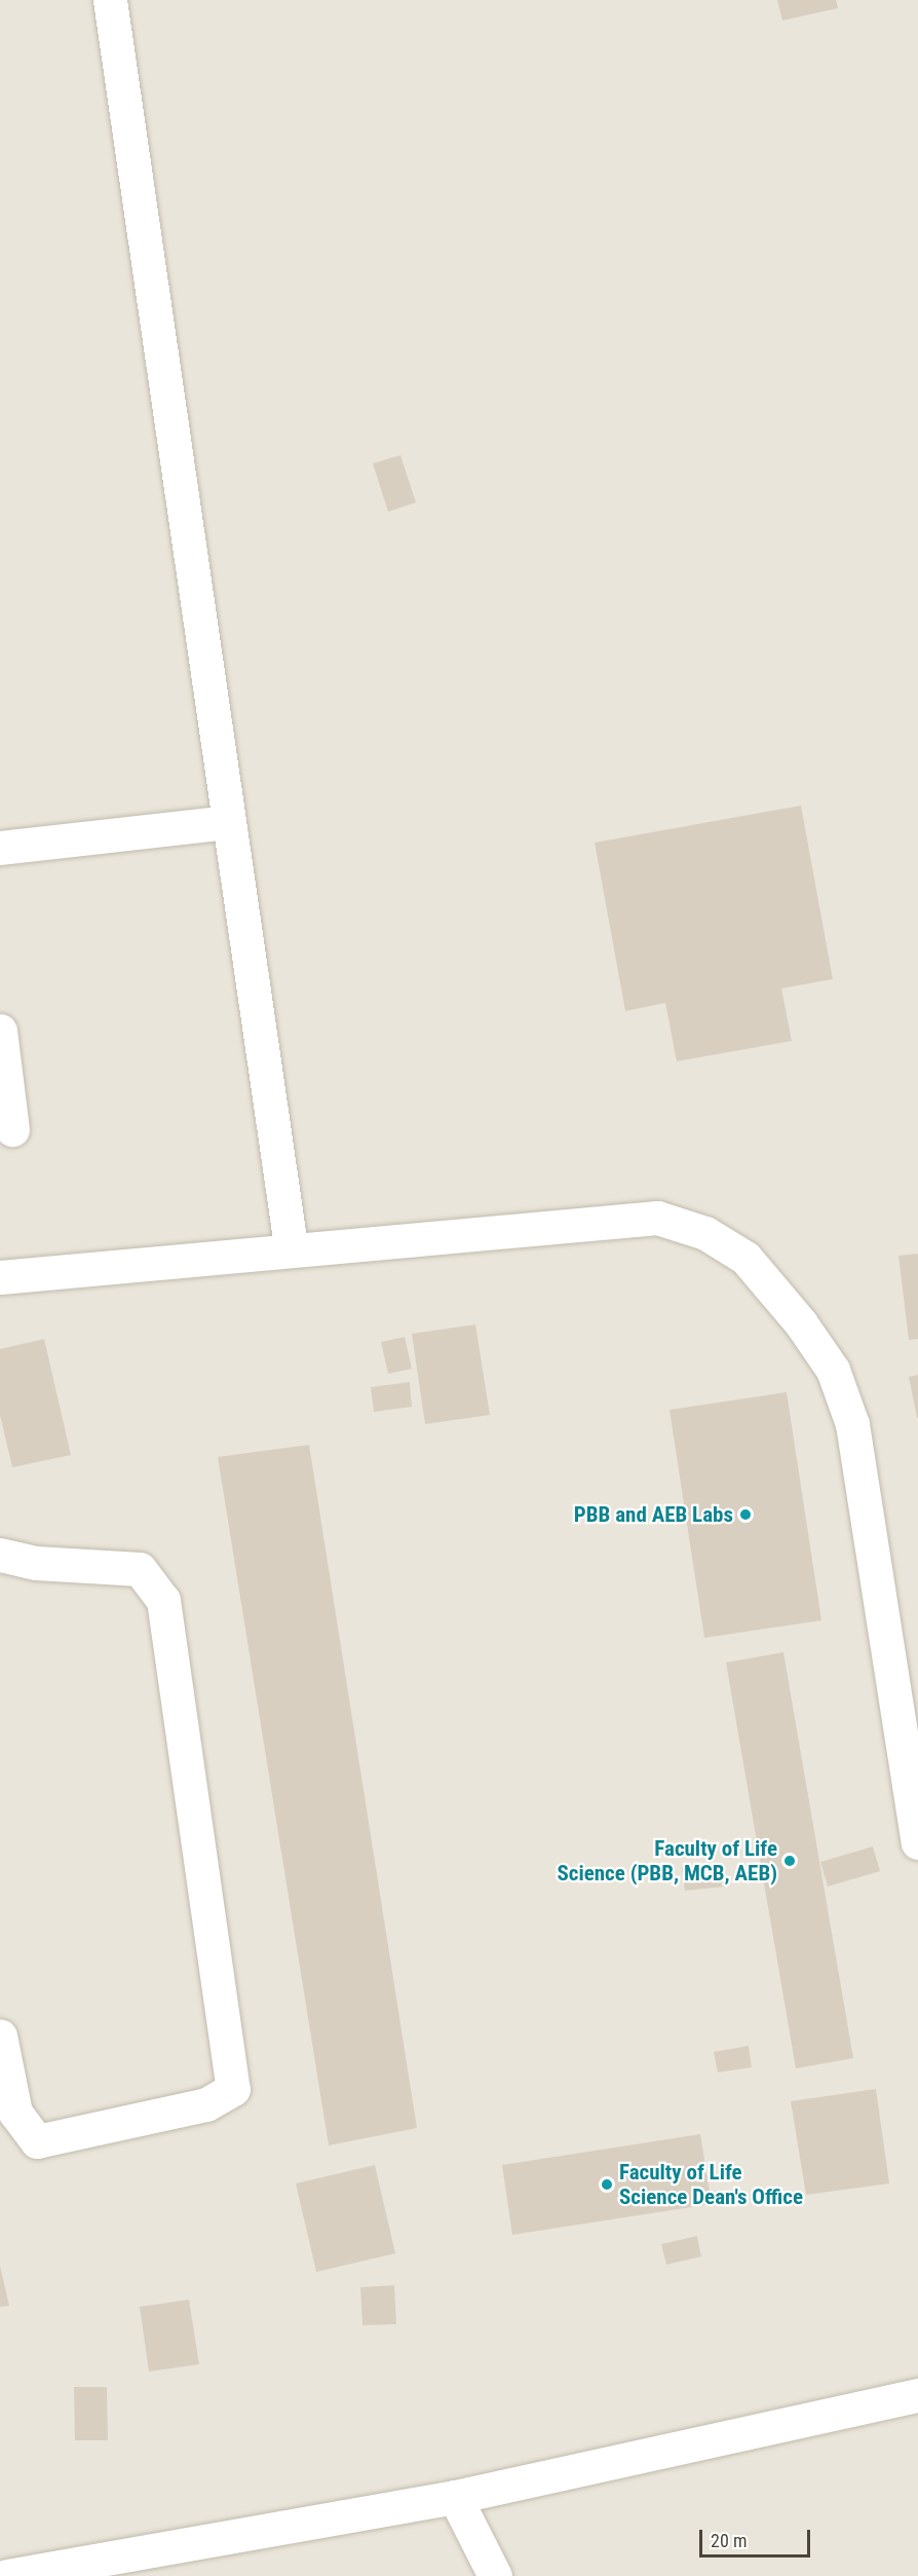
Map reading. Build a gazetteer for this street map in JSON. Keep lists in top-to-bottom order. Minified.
{"places":["PBB and AEB Labs","Faculty of Life Science (PBB, MCB, AEB)","Faculty of Life Science Dean's Office"],"scale_bar":"20 m"}
